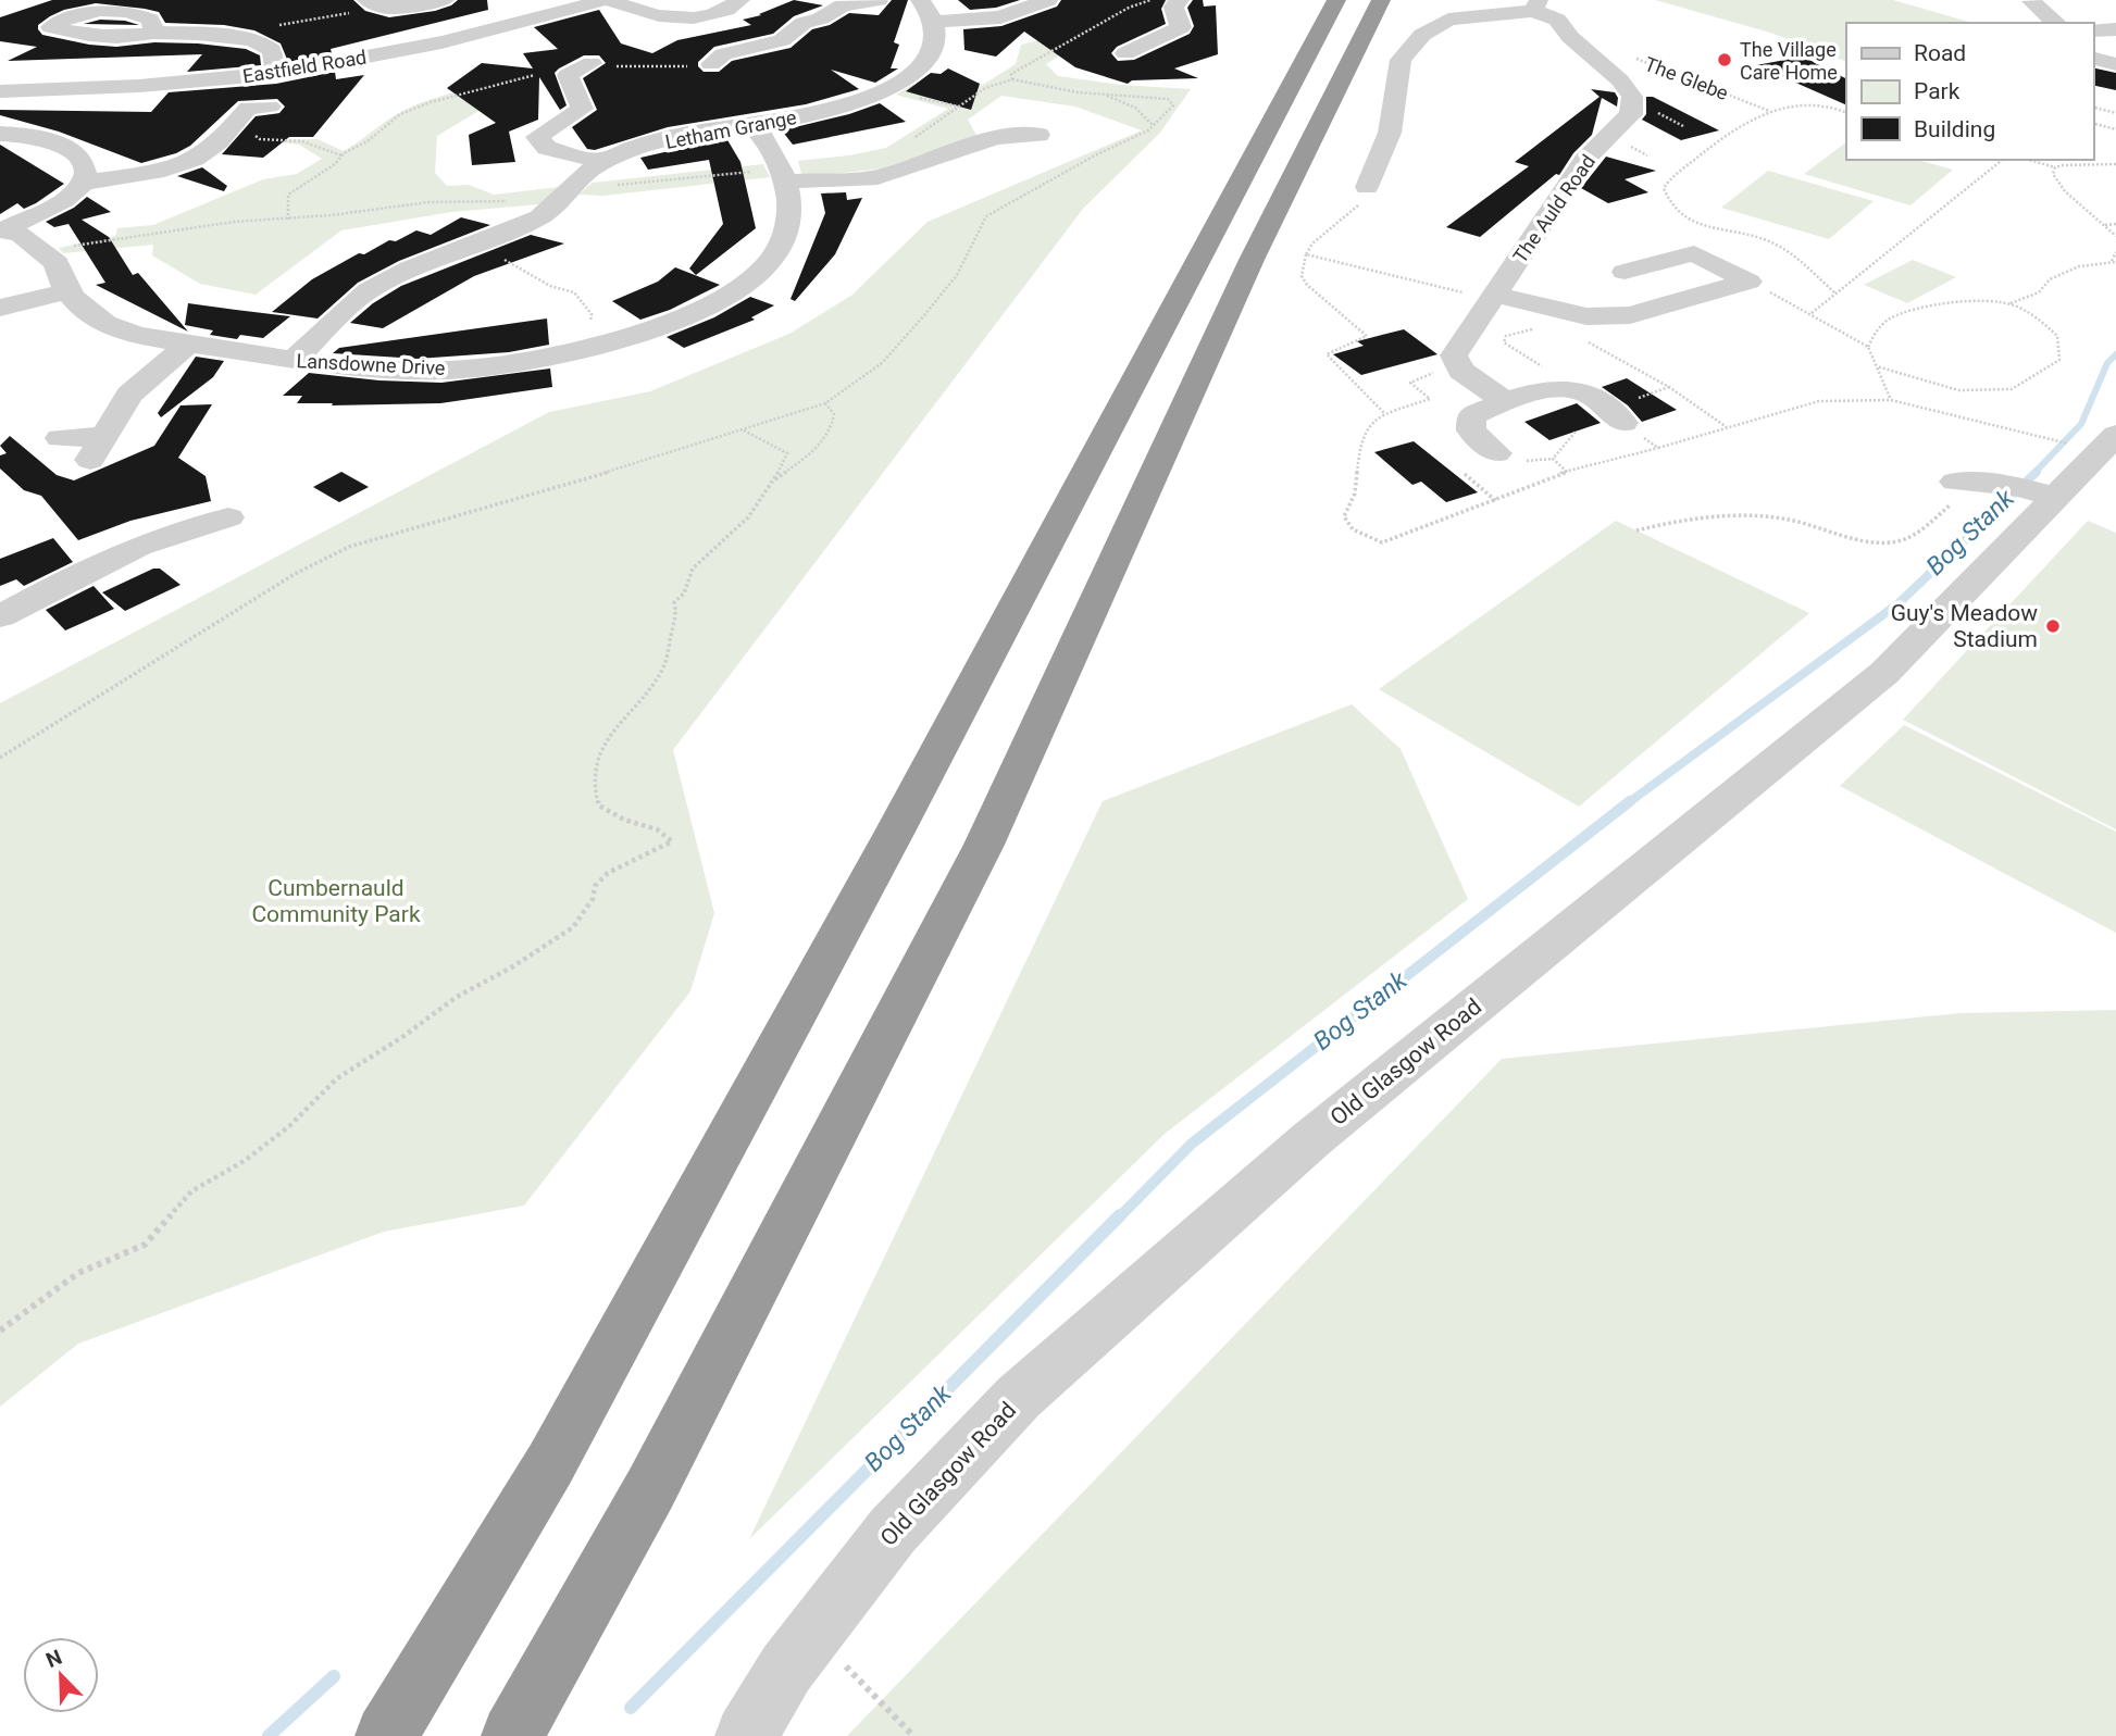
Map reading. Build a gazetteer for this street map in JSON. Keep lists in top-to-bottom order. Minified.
{"streets":{"street":["Eastfield Road","Letham Grange","The Auld Road","Lansdowne Drive","Old Glasgow Road"],"path":["The Glebe"]},"crossings":[["Letham Grange","Lansdowne Drive"]],"water":["Bog Stank"],"parks":["Cumbernauld Community Park"],"places":["The Village Care Home","Guy's Meadow Stadium"],"legend":["Road","Park","Building"],"north":"top left"}
